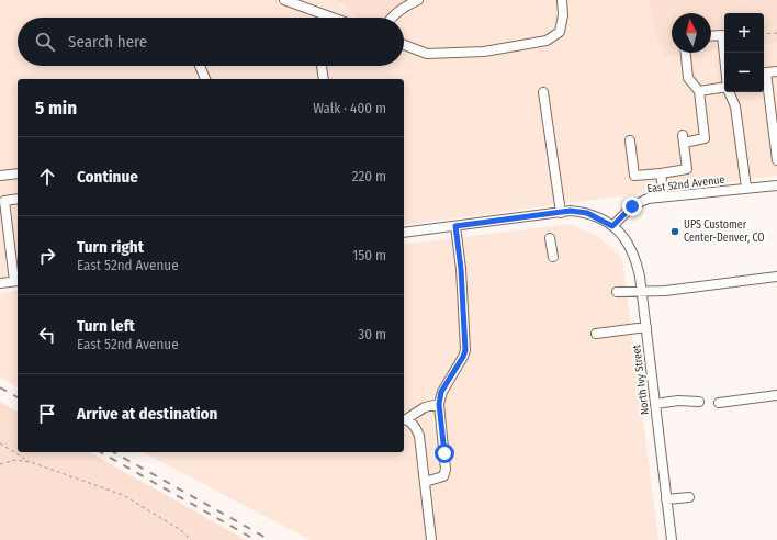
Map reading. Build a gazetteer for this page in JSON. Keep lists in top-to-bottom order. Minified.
{"streets":{"street":["East 52nd Avenue","North Ivy Street"]},"crossings":[["East 52nd Avenue","North Ivy Street"]],"places":["UPS Customer Center-Denver, CO"],"north":"top","page":{"map_buttons":["+","−"],"search":"Search here","heading":["5 min","Walk · 400 m"],"list":[["Continue","220 m"],["Turn right","East 52nd Avenue","150 m"],["Turn left","East 52nd Avenue","30 m"],"Arrive at destination"]}}
